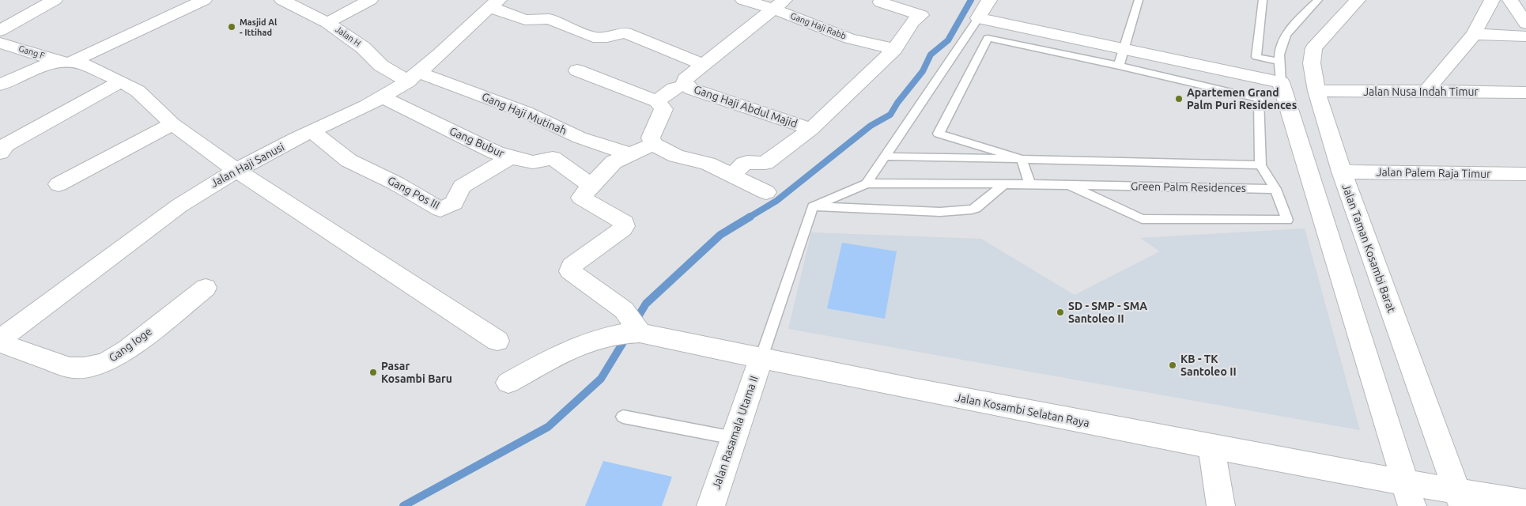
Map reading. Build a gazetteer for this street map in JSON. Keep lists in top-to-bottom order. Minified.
{"streets":{"street":["Gang Haji Rabb","Jalan H","Gang F","Jalan Nusa Indah Timur","Gang Haji Abdul Majid","Gang Haji Mutinah","Gang Bubur","Jalan Haji Sanusi","Jalan Palem Raja Timur","Gang Pos III","Jalan Taman Kosambi Barat","Gang Ioge","Jalan Kosambi Selatan Raya","Jalan Rasamala Utama II"],"lane":["Green Palm Residences"]},"crossings":[["Gang Haji Rabb","Gang Haji Abdul Majid"],["Jalan H","Gang Haji Mutinah"],["Jalan H","Jalan Haji Sanusi"],["Gang F","Jalan Haji Sanusi"],["Jalan Nusa Indah Timur","Jalan Taman Kosambi Barat"],["Gang Haji Mutinah","Jalan Haji Sanusi"],["Gang Bubur","Jalan Haji Sanusi"],["Gang Bubur","Gang Pos III"],["Jalan Haji Sanusi","Gang Pos III"],["Jalan Palem Raja Timur","Jalan Taman Kosambi Barat"],["Jalan Taman Kosambi Barat","Jalan Kosambi Selatan Raya"],["Jalan Kosambi Selatan Raya","Jalan Rasamala Utama II"]],"places":["Masjid Al - Ittihad","Apartemen Grand Palm Puri Residences","SD - SMP - SMA Santoleo II","KB - TK Santoleo II","Pasar Kosambi Baru"]}
